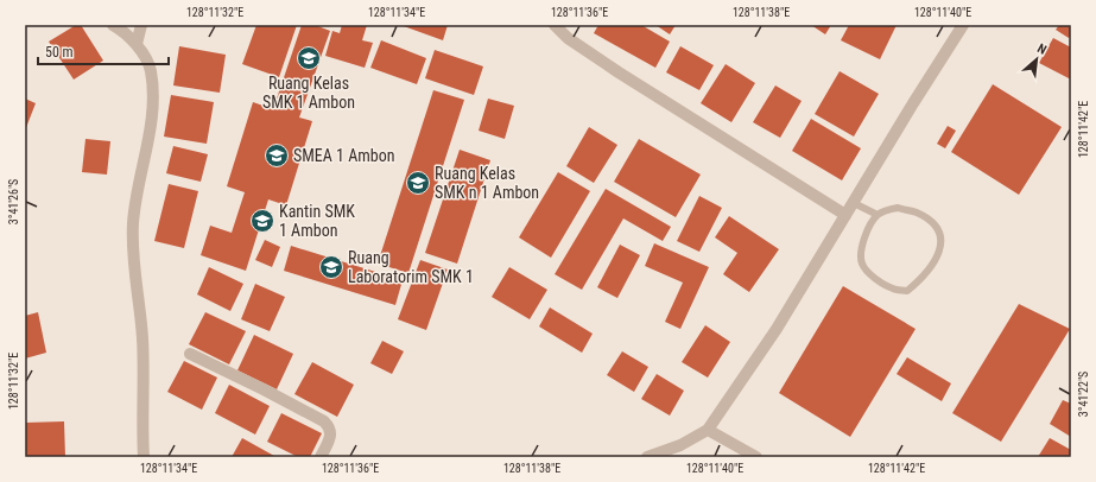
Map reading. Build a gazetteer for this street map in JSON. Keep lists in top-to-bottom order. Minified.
{"places":{"school or university":["Ruang Kelas SMK 1 Ambon","SMEA 1 Ambon","Ruang Kelas SMK n 1 Ambon","Kantin SMK 1 Ambon","Ruang Laboratorim SMK 1"]},"scale_bar":"50 m","north":"top right","coordinates":["128°11'32\"E","128°11'34\"E","128°11'36\"E","128°11'38\"E","128°11'40\"E","128°11'42\"E","3°41'26\"S","3°41'22\"S"]}
